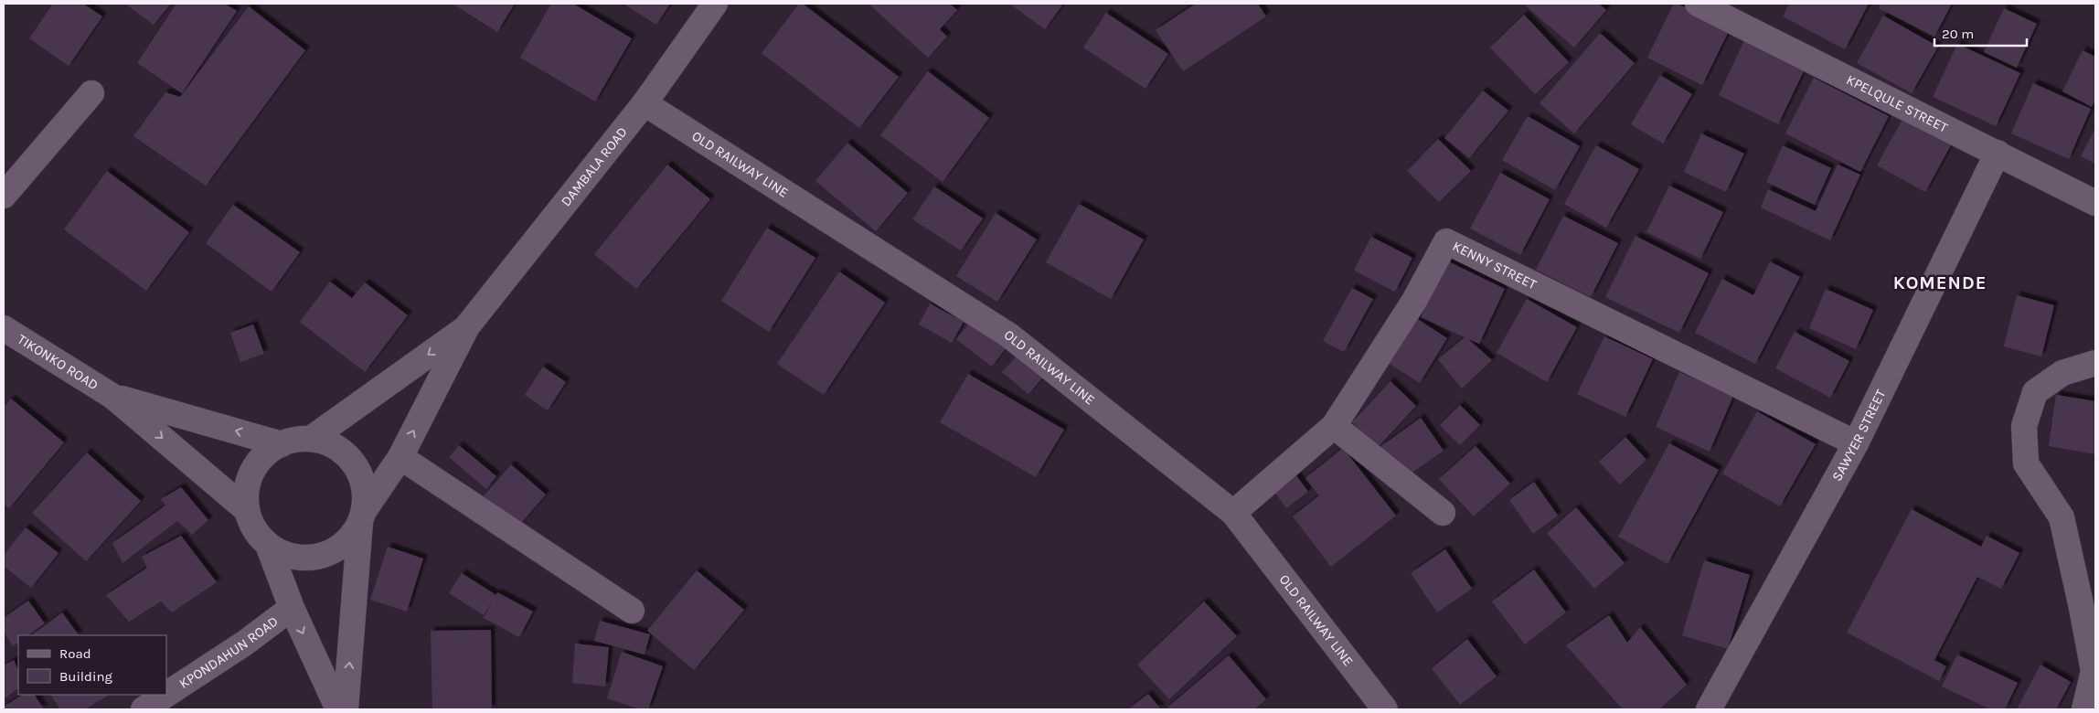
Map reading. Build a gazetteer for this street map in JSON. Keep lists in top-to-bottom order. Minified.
{"streets":{"street":["KPELQULE STREET","OLD RAILWAY LINE","DAMBALA ROAD","KENNY STREET","TIKONKO ROAD","SAWYER STREET","KPONDAHUN ROAD"]},"crossings":[["KPELQULE STREET","SAWYER STREET"],["OLD RAILWAY LINE","DAMBALA ROAD"],["OLD RAILWAY LINE","KENNY STREET"],["KENNY STREET","SAWYER STREET"]],"districts":["KOMENDE"],"legend":["Road","Building"],"scale_bar":"20 m"}
